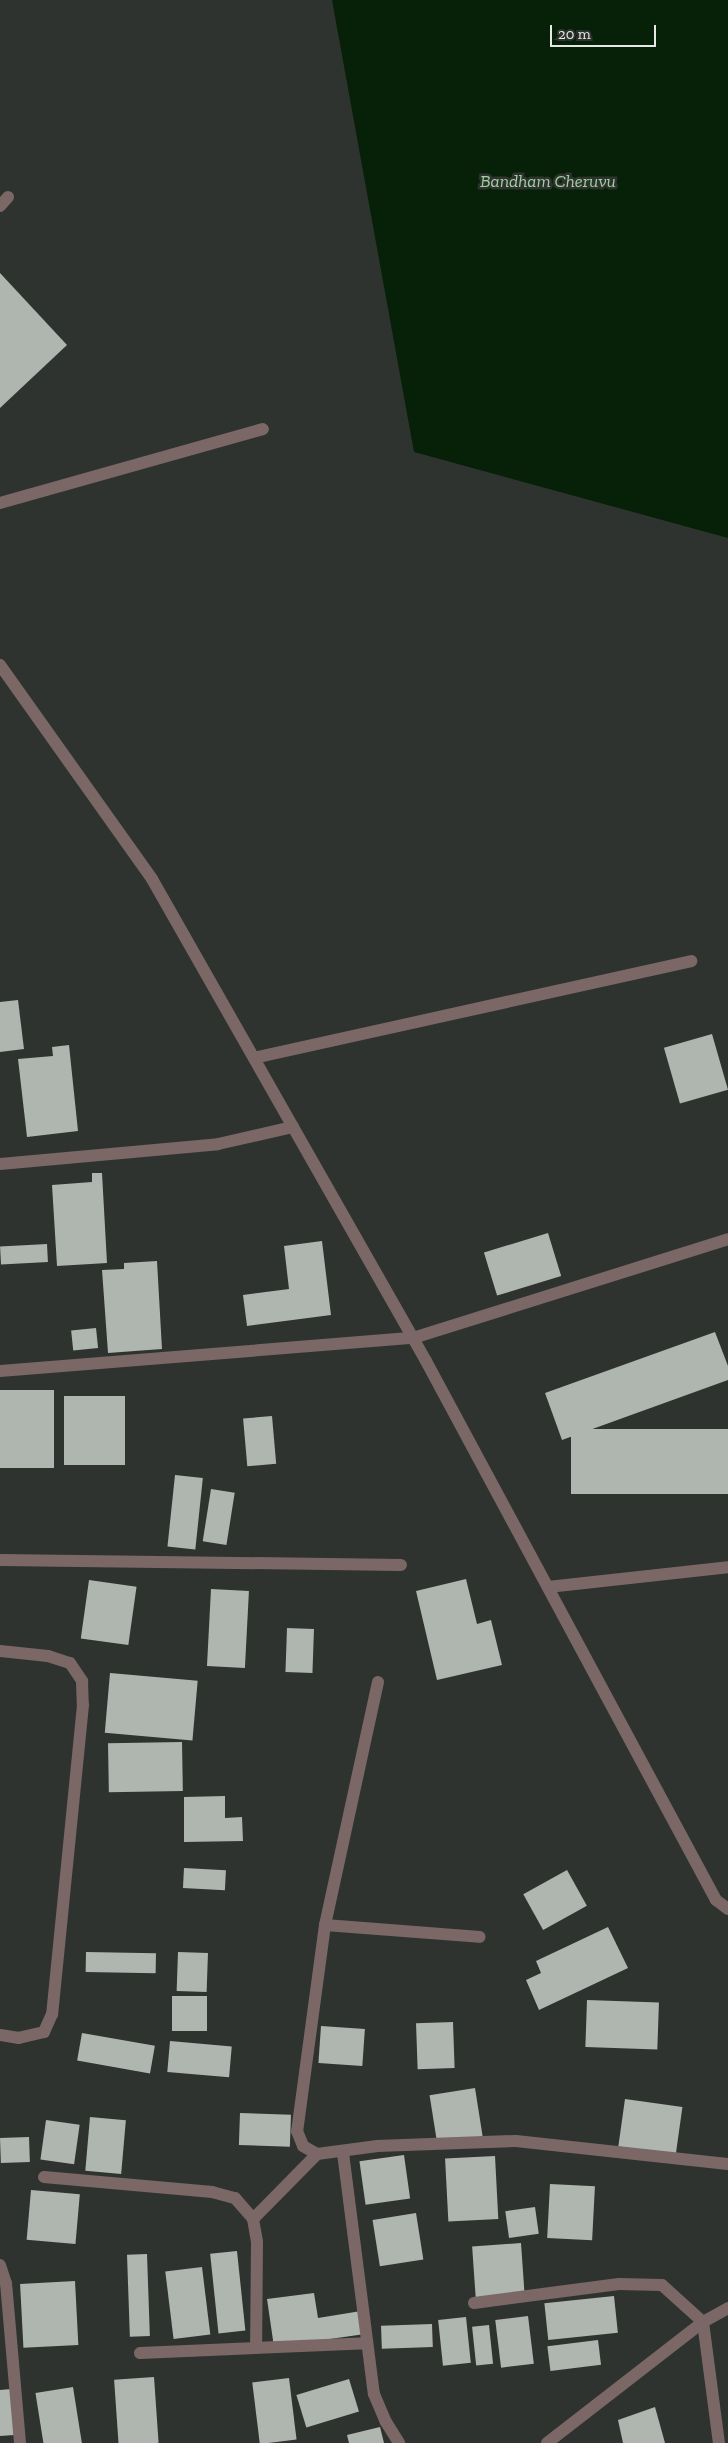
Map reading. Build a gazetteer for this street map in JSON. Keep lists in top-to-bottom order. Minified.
{"water":["Bandham Cheruvu"],"scale_bar":"20 m"}
